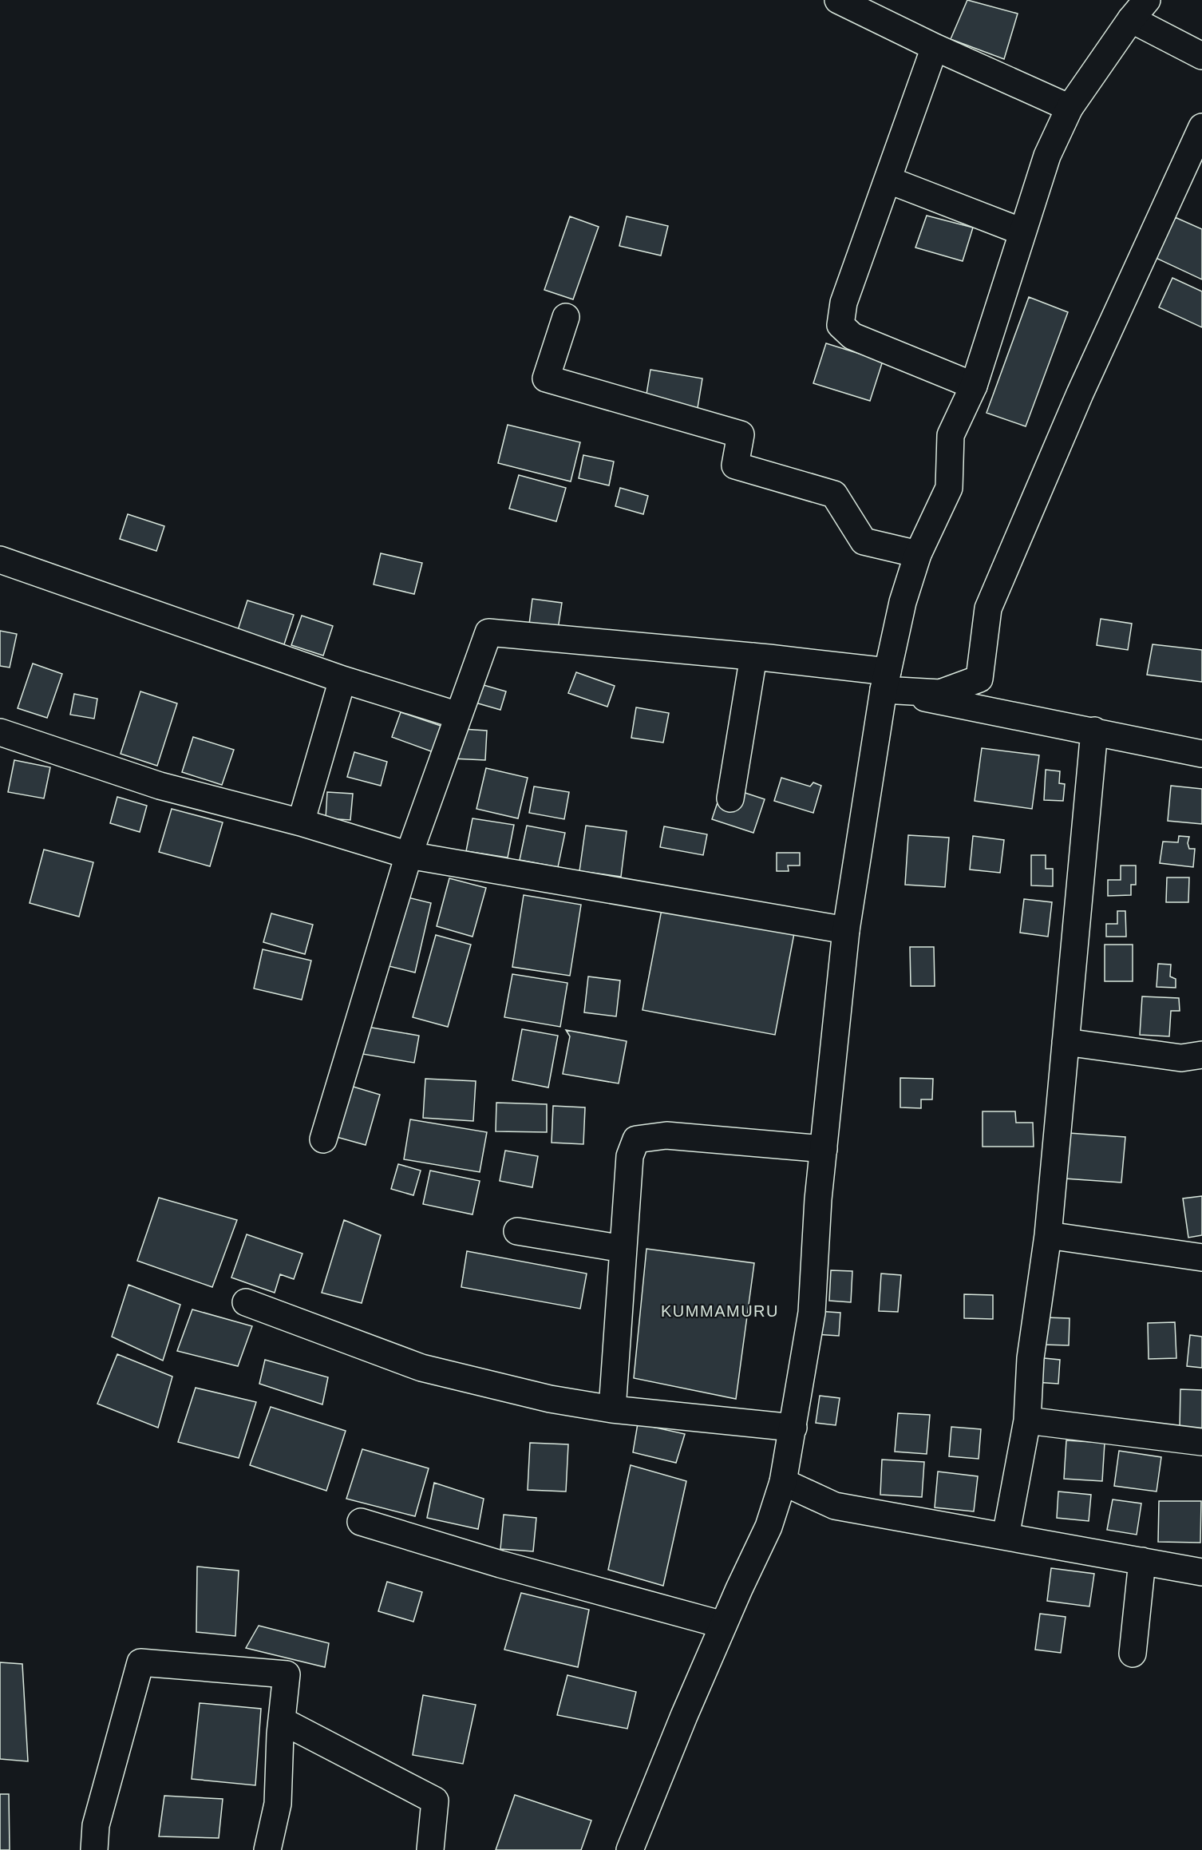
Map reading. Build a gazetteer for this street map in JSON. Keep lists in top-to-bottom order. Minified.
{"districts":["KUMMAMURU"]}
